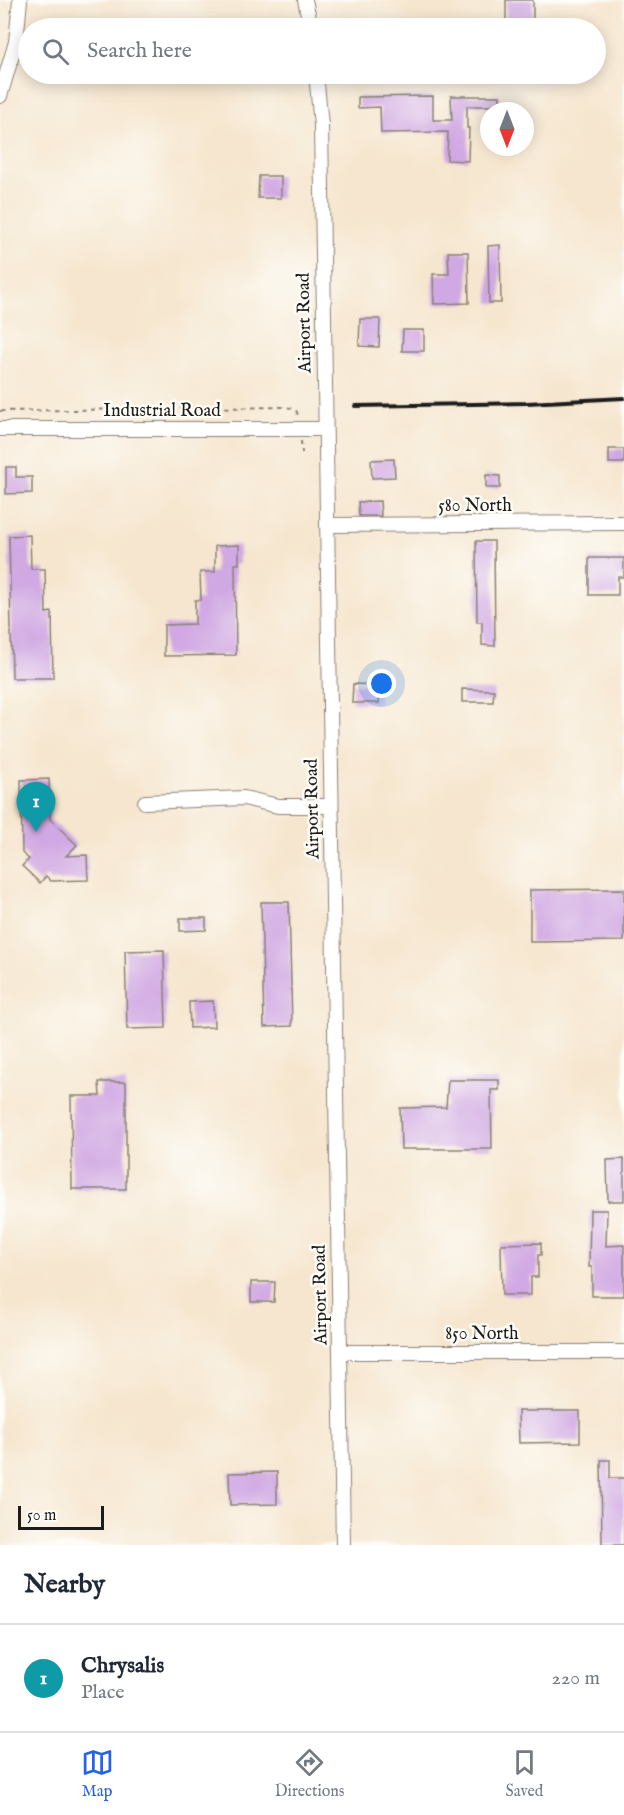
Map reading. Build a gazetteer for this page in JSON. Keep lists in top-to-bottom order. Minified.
{"streets":{"street":["Airport Road","Industrial Road","580 North","850 North"]},"crossings":[["Airport Road","Industrial Road"],["Airport Road","580 North"],["Airport Road","850 North"]],"scale_bar":"50 m","north":"bottom","page":{"search":"Search here","pins":"1","scale":"50 m","heading":"Nearby","list":[{"mark":"1","name":"Chrysalis","note":"Place","value":"220 m"}],"nav":["Map","Directions","Saved"]}}
